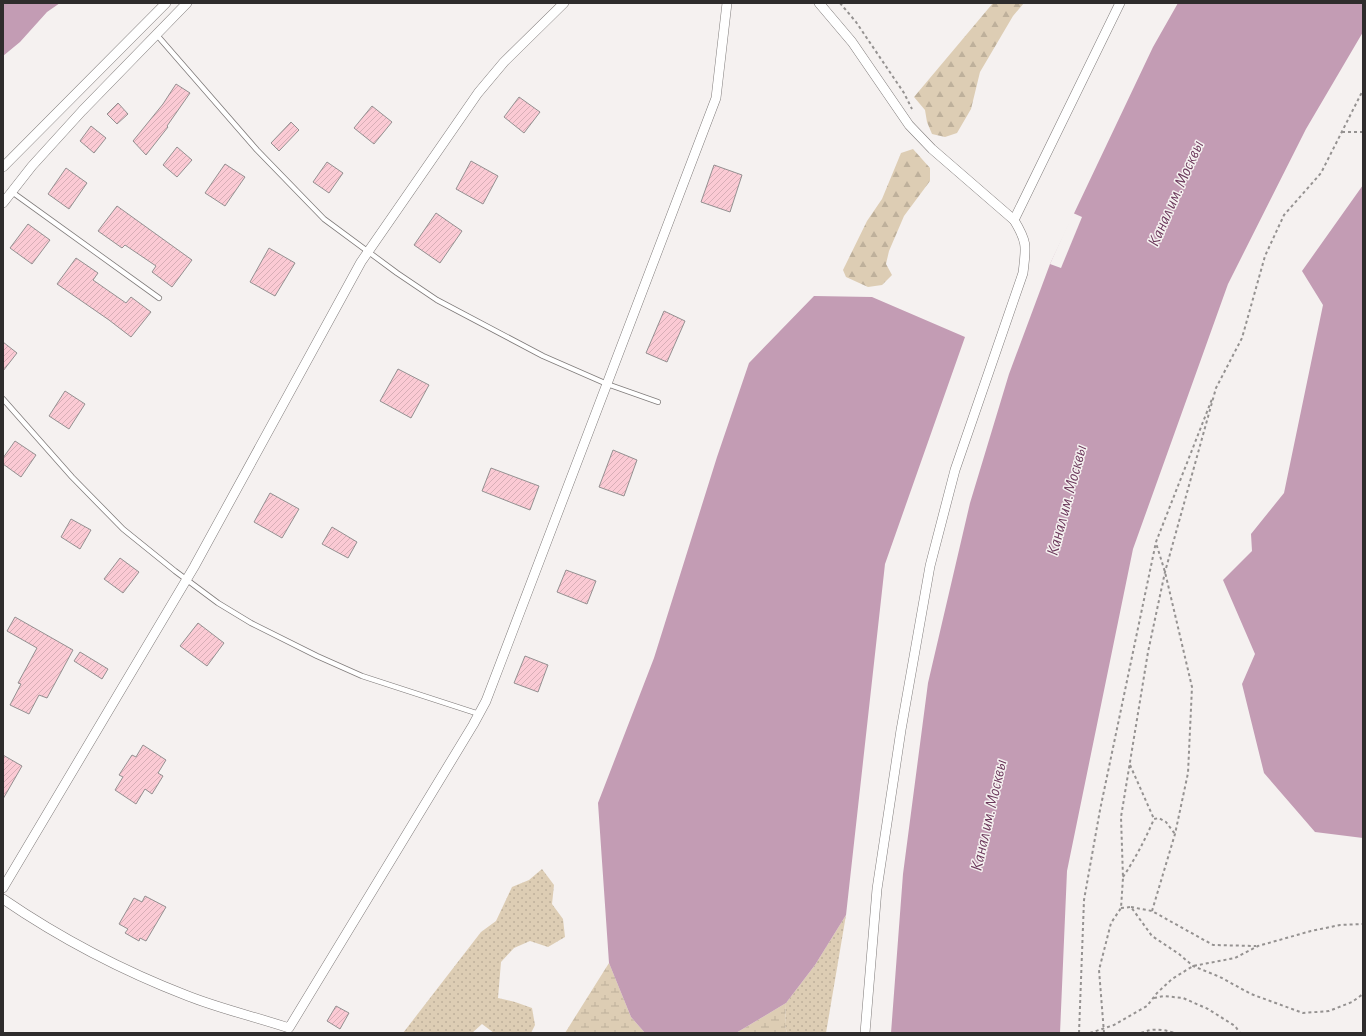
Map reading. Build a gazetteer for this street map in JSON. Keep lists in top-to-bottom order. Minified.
{"water":["Канал им. Москвы"]}
